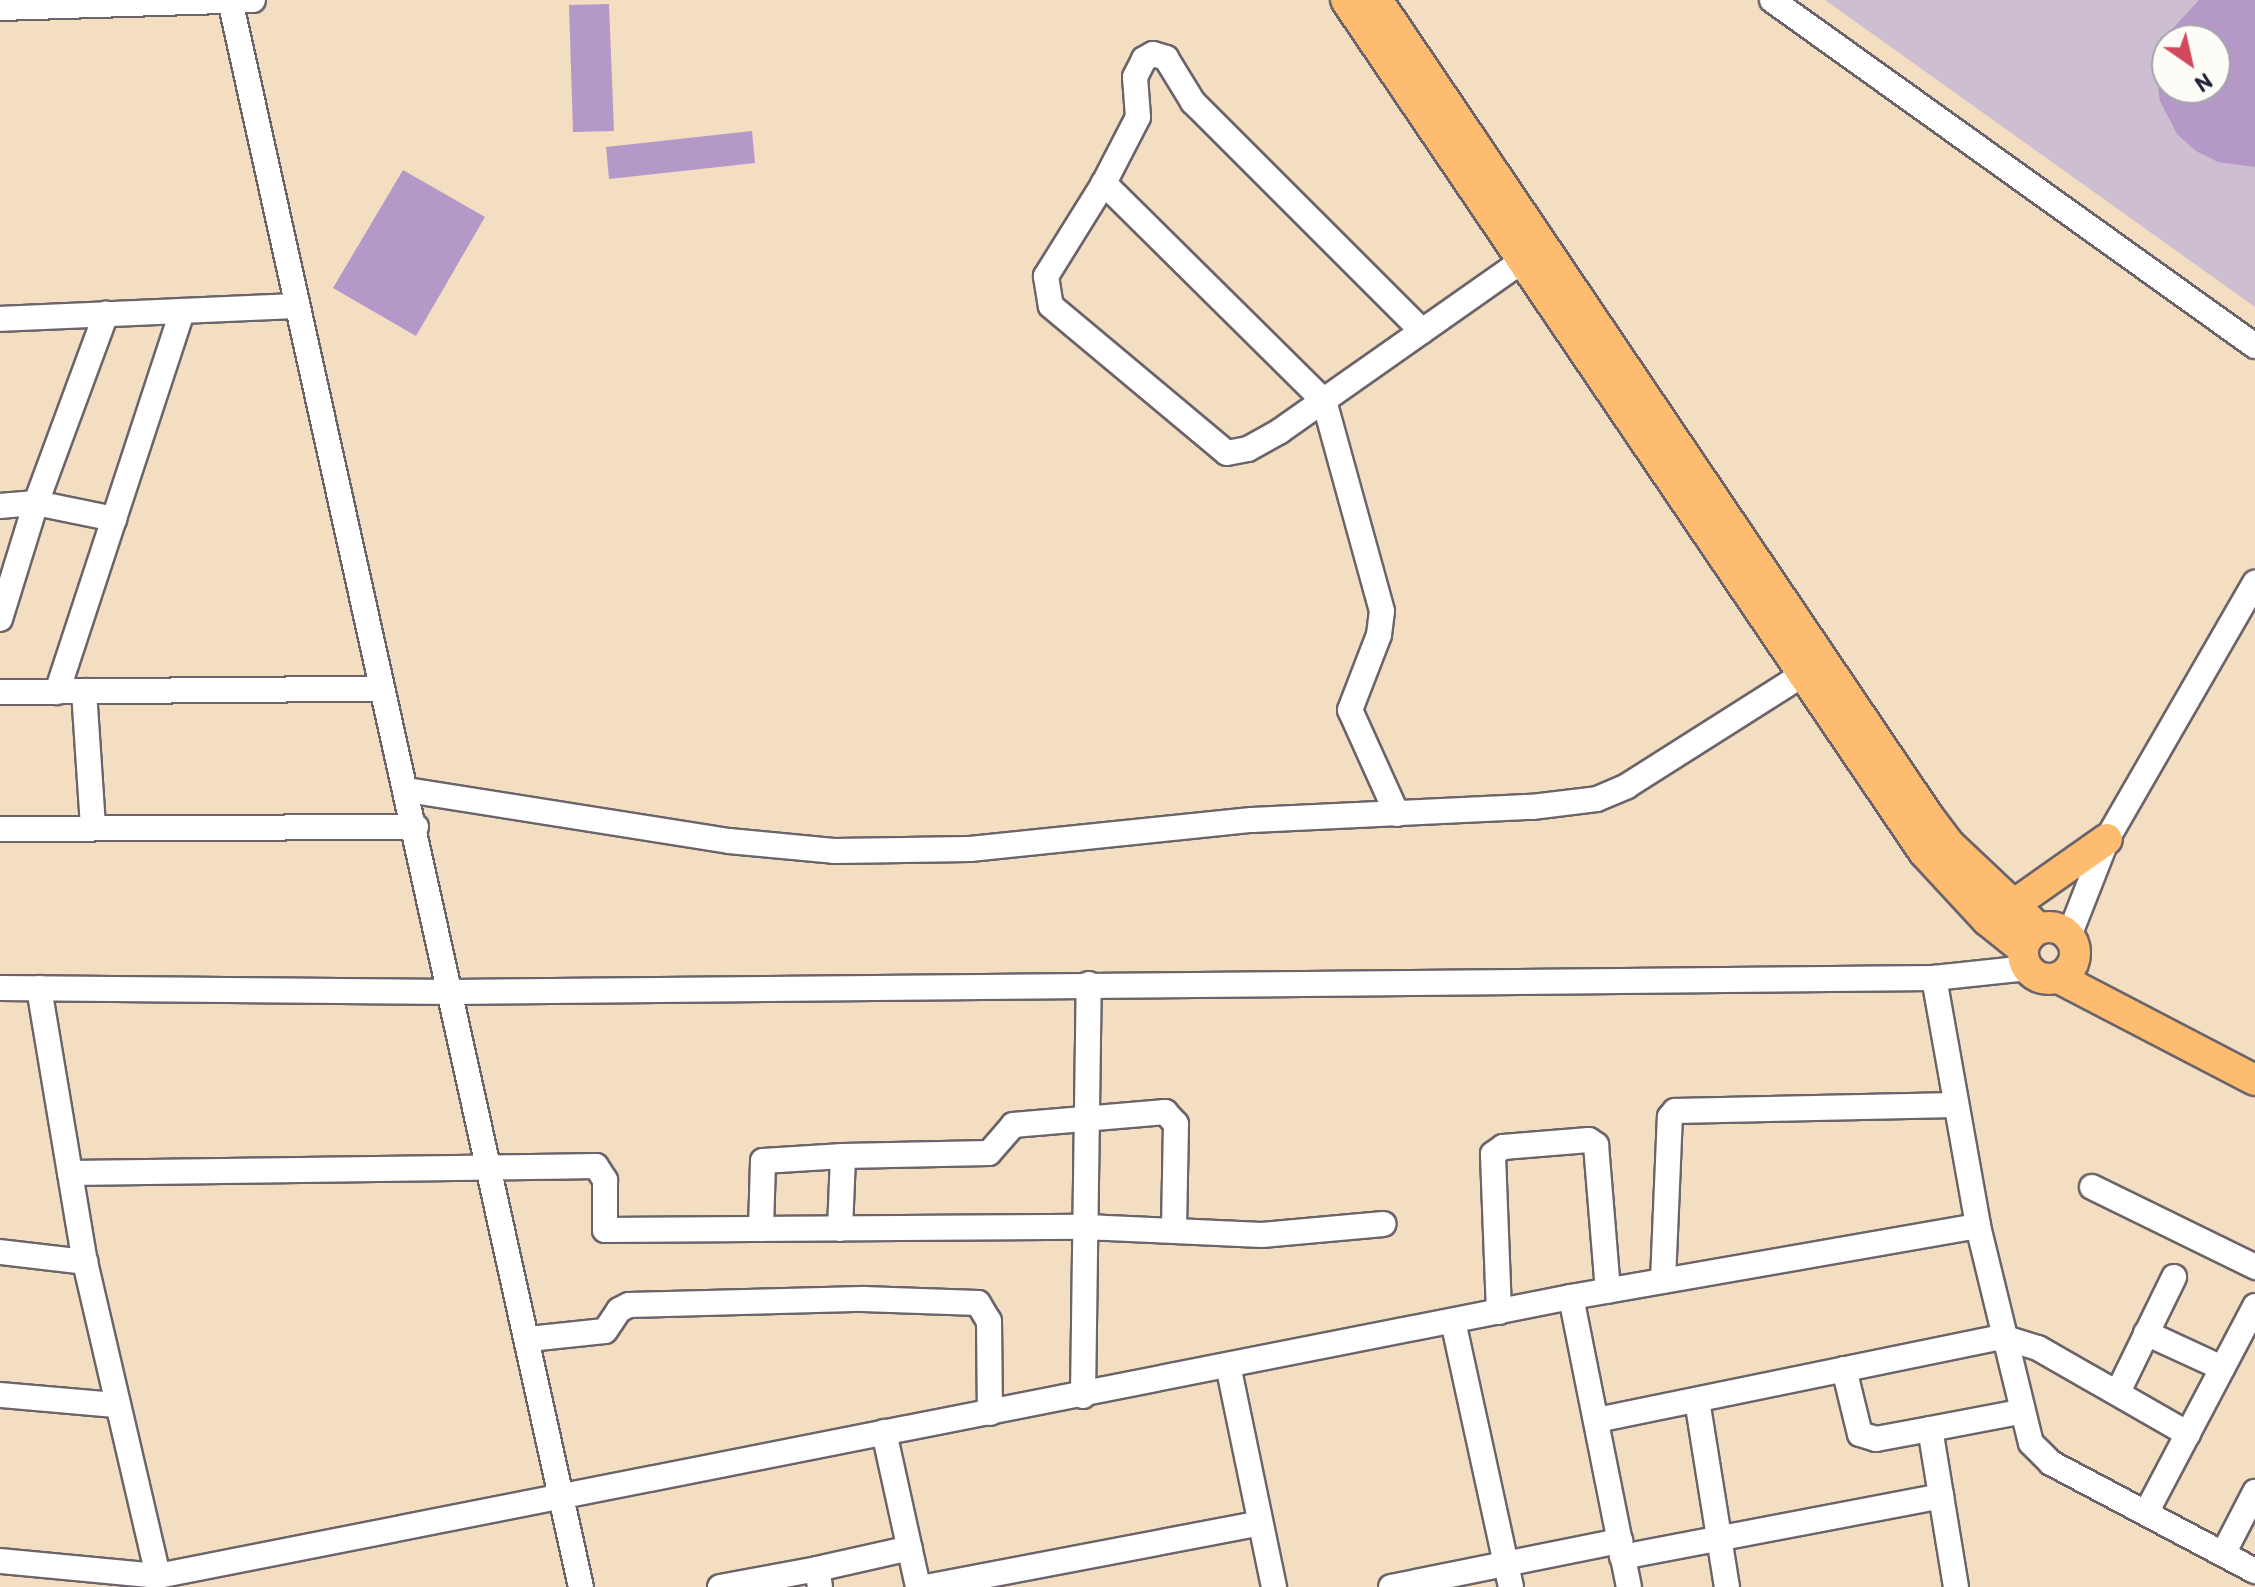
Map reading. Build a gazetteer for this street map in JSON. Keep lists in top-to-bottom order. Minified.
{"north":"bottom right"}
